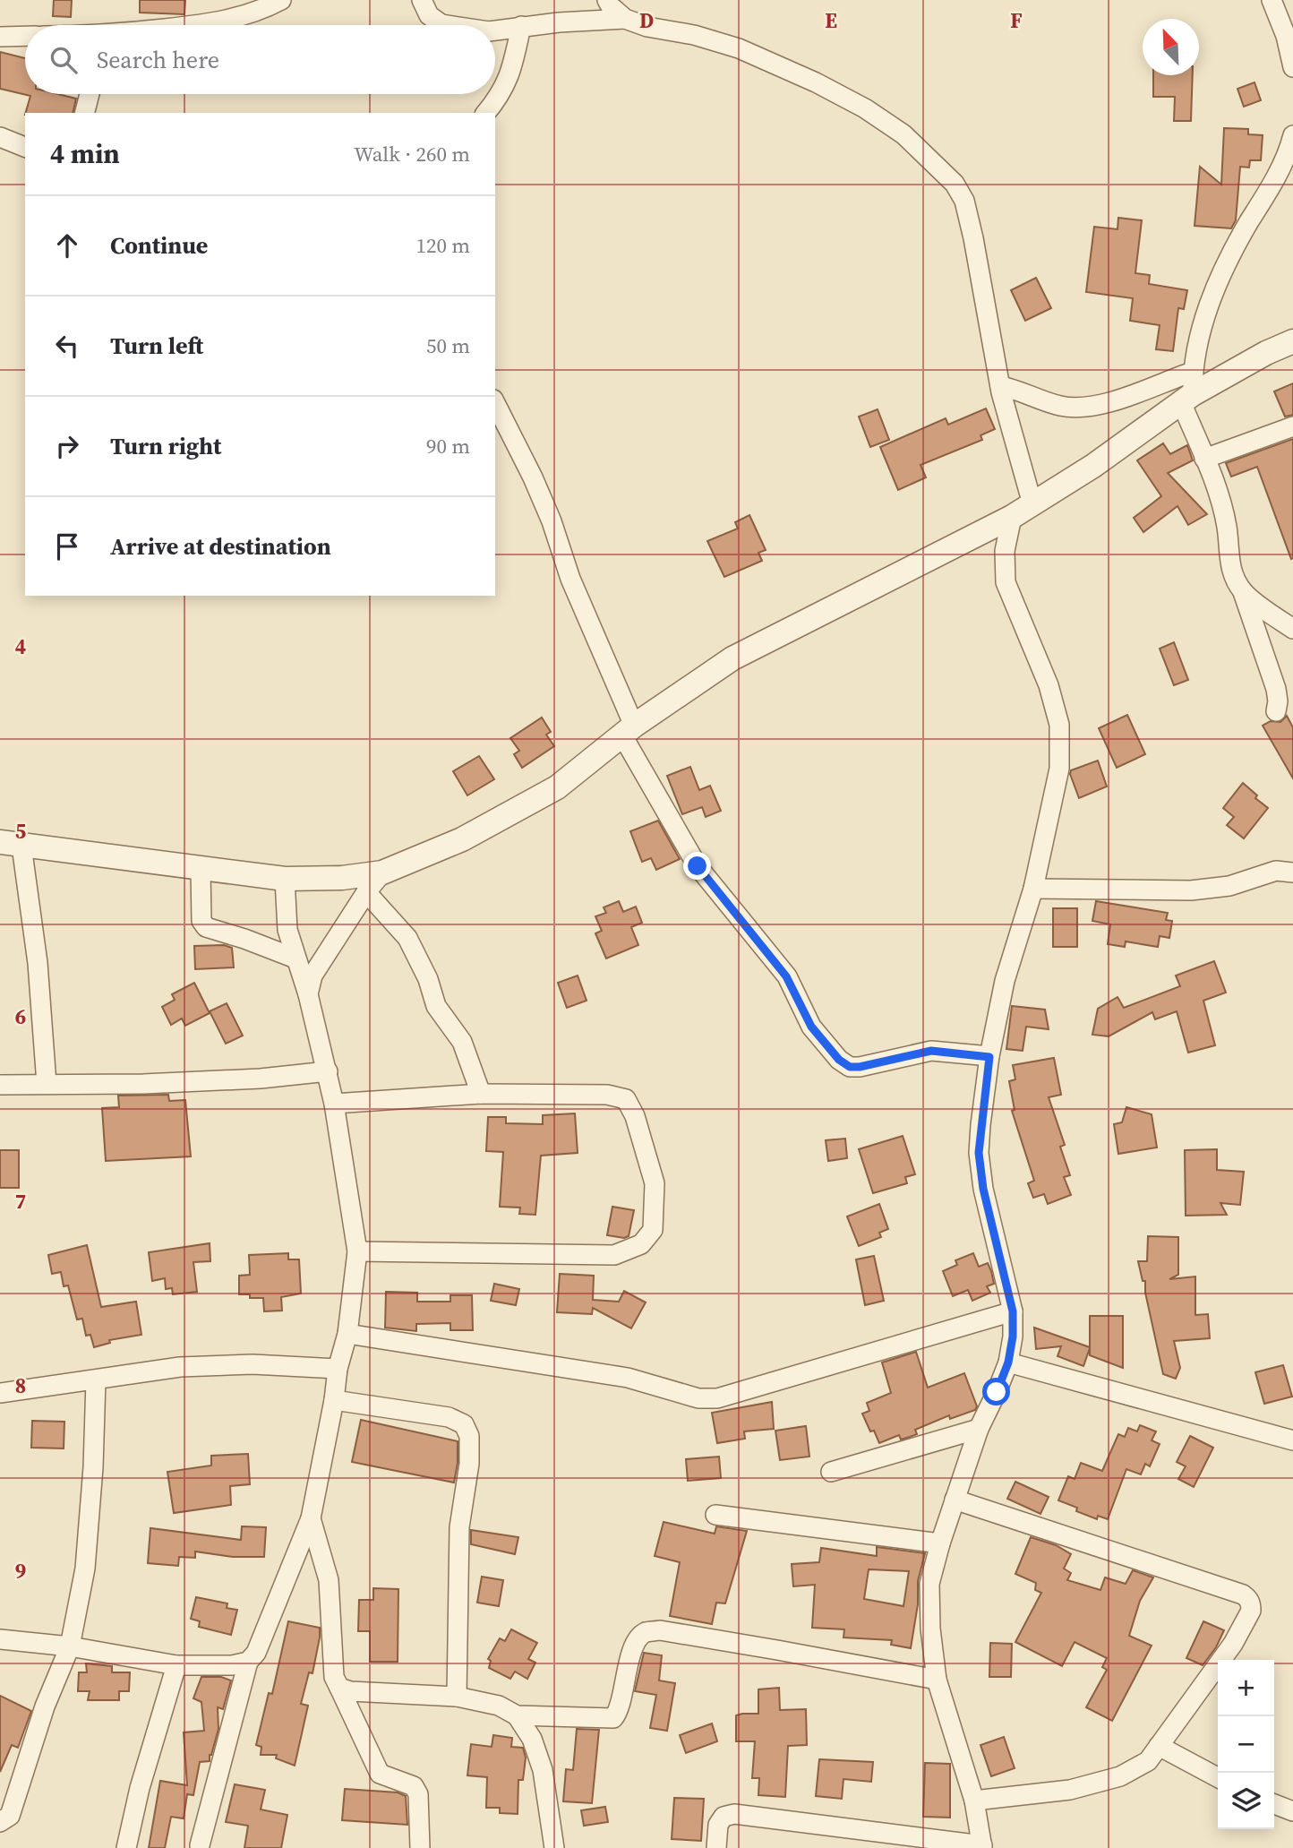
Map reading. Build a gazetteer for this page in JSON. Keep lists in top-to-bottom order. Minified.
{"north":"top left","page":{"search":"Search here","heading":["4 min","Walk · 260 m"],"list":[["Continue","120 m"],["Turn left","50 m"],["Turn right","90 m"],"Arrive at destination"],"map_buttons":["+","−"]},"grid":{"columns":["D","E","F"],"rows":["4","5","6","7","8","9"]}}
